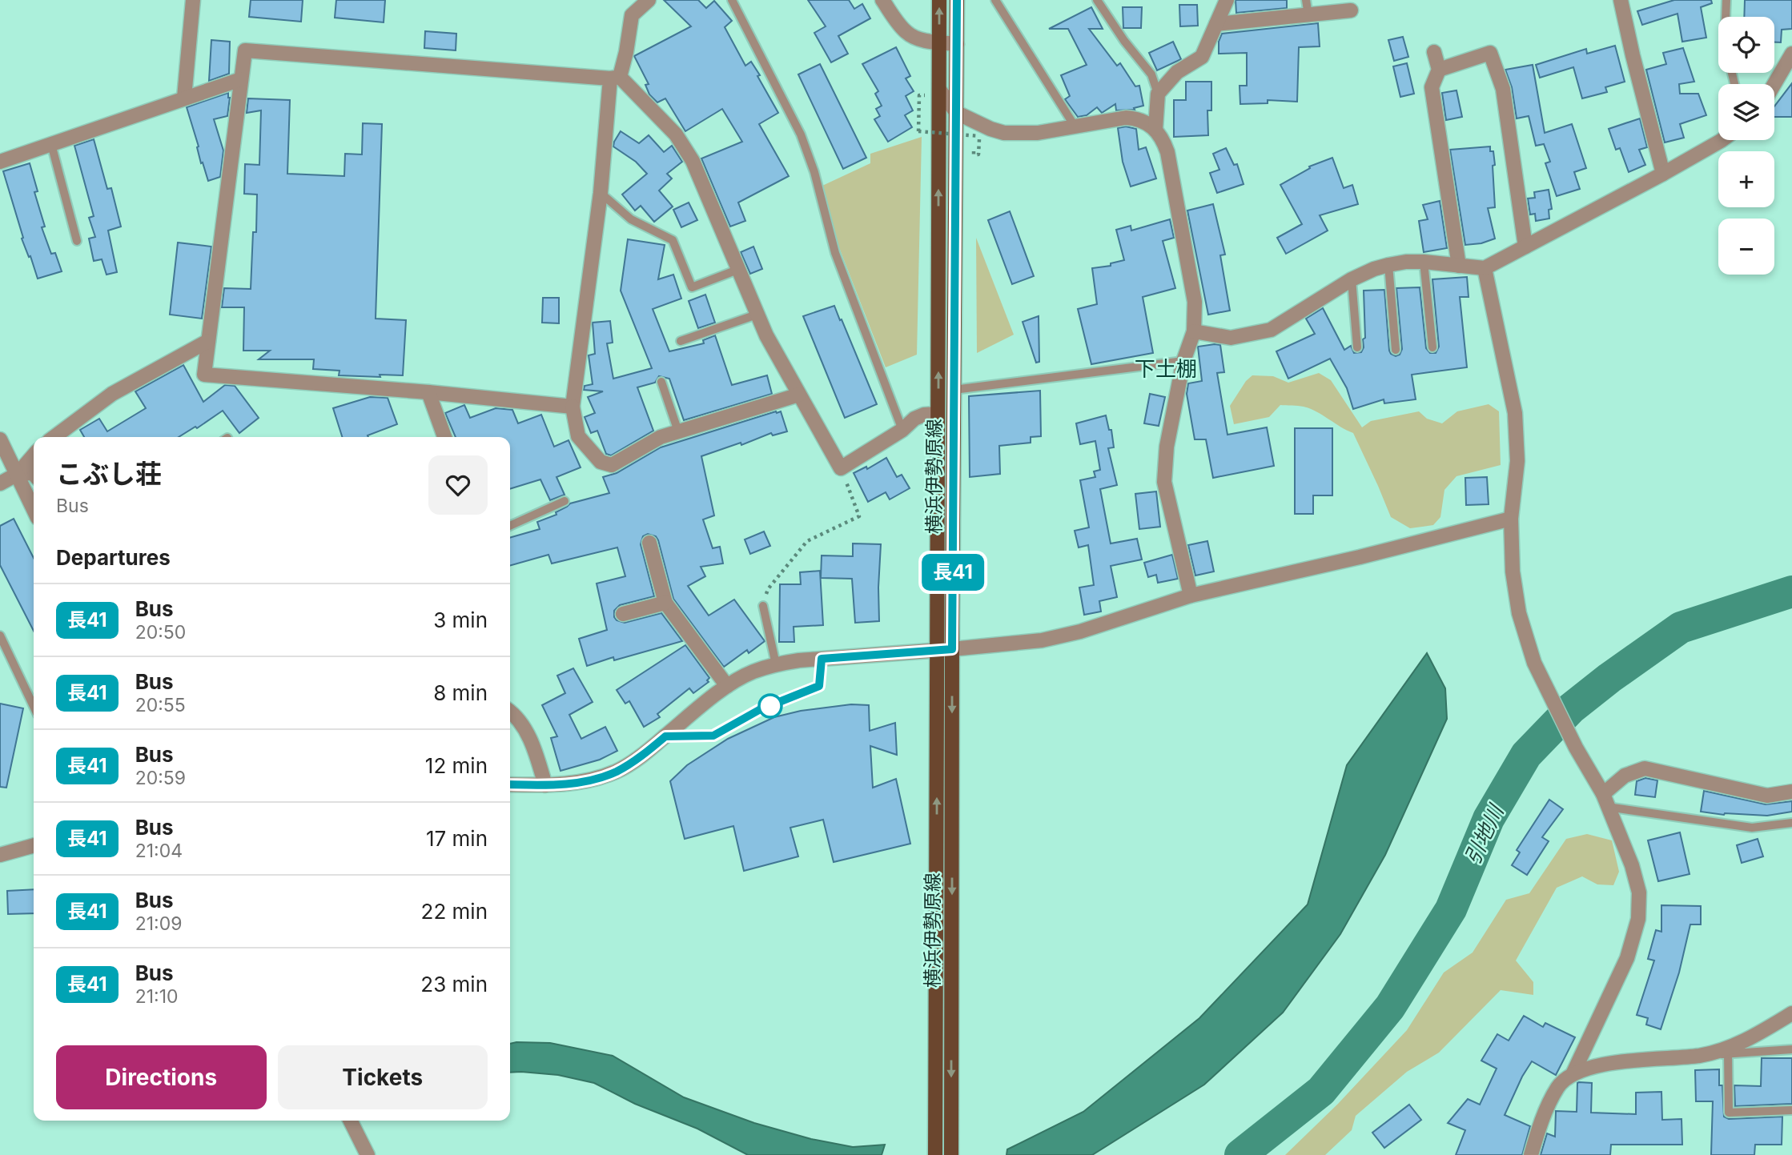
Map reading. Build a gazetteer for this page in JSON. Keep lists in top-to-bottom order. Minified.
{"streets":{"main road":["横浜伊勢原線"]},"districts":["下土棚"],"water":["引地川"],"lines":["bus line 長41"],"page":{"on_map":"長41","map_buttons":["+","−"],"heading":[["こぶし荘","Bus"],"Departures"],"list":[{"mark":"長41","name":"Bus","note":"20:50","value":"3 min"},{"mark":"長41","name":"Bus","note":"20:55","value":"8 min"},{"mark":"長41","name":"Bus","note":"20:59","value":"12 min"},{"mark":"長41","name":"Bus","note":"21:04","value":"17 min"},{"mark":"長41","name":"Bus","note":"21:09","value":"22 min"},{"mark":"長41","name":"Bus","note":"21:10","value":"23 min"}],"buttons":["Directions","Tickets"]}}
